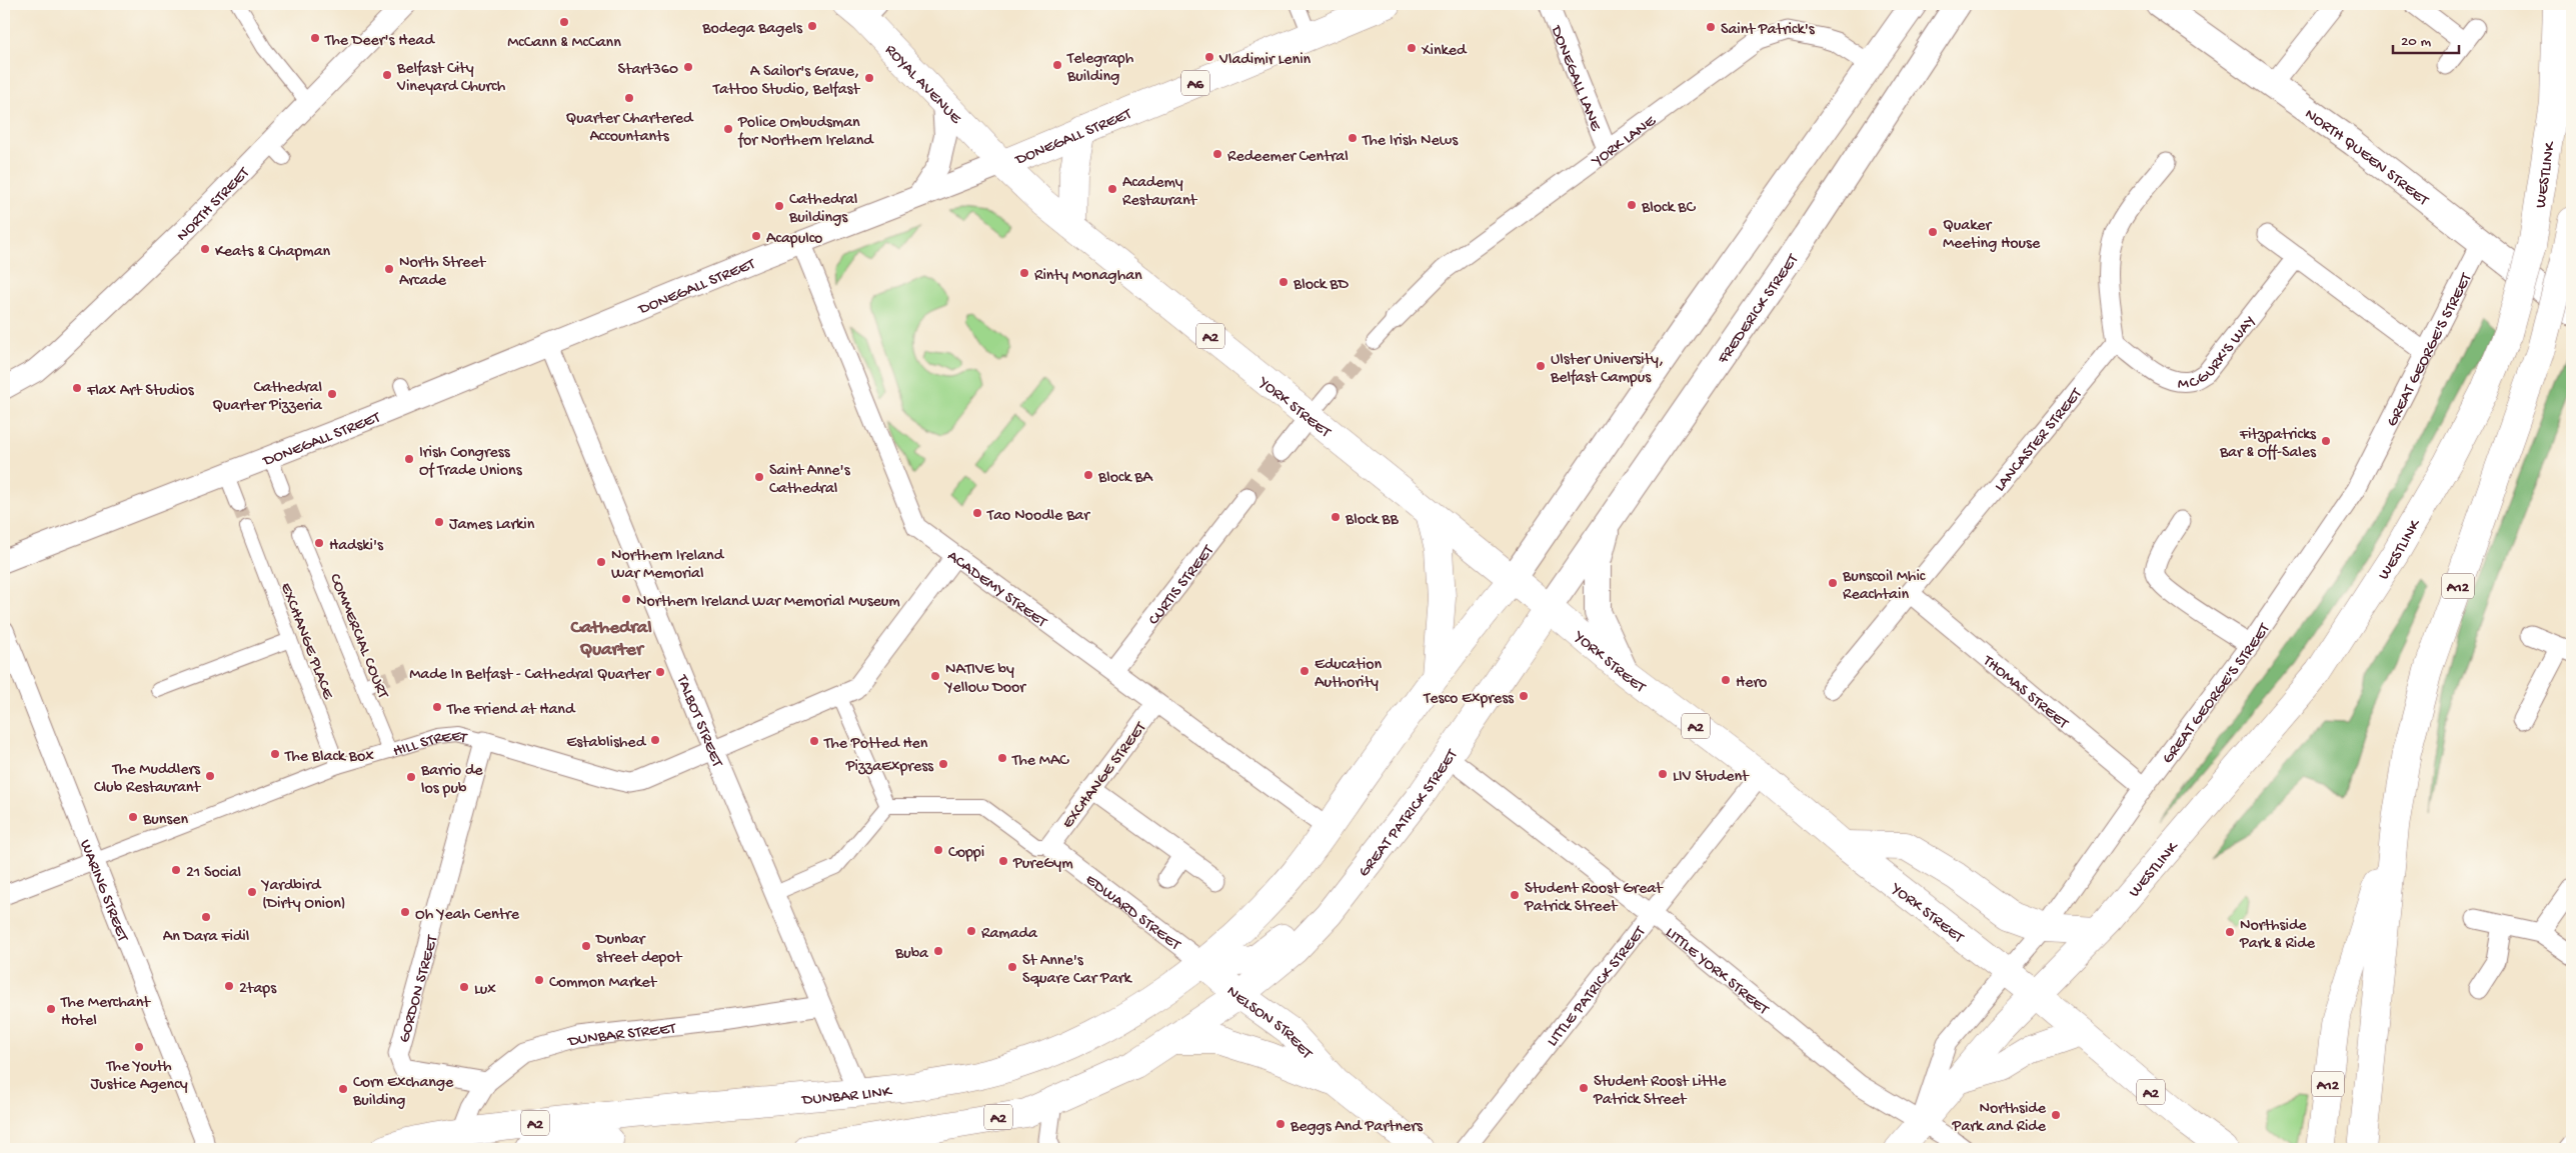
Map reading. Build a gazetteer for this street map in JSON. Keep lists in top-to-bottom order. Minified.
{"streets":{"main road":["ROYAL AVENUE","A6","DONEGALL STREET","NORTH QUEEN STREET","WESTLINK","FREDERICK STREET","A2","GREAT GEORGE'S STREET","YORK STREET","A12","GREAT PATRICK STREET","NELSON STREET","DUNBAR LINK"],"street":["DONEGALL LANE","YORK LANE","NORTH STREET","MCGURK'S WAY","LANCASTER STREET","CURTIS STREET","ACADEMY STREET","COMMERCIAL COURT","EXCHANGE PLACE","THOMAS STREET","TALBOT STREET","HILL STREET","EXCHANGE STREET","WARING STREET","EDWARD STREET","LITTLE YORK STREET","LITTLE PATRICK STREET","GORDON STREET","DUNBAR STREET"]},"crossings":[["DONEGALL LANE","YORK LANE"],["ROYAL AVENUE","DONEGALL STREET"],["ROYAL AVENUE","YORK STREET"],["DONEGALL STREET","YORK STREET"],["DONEGALL STREET","ACADEMY STREET"],["DONEGALL STREET","TALBOT STREET"],["NORTH QUEEN STREET","GREAT GEORGE'S STREET"],["WESTLINK","GREAT GEORGE'S STREET"],["WESTLINK","YORK STREET"],["FREDERICK STREET","YORK STREET"],["FREDERICK STREET","GREAT PATRICK STREET"],["A2","YORK STREET"],["A2","ACADEMY STREET"],["A2","GREAT PATRICK STREET"],["A2","EDWARD STREET"],["A2","NELSON STREET"],["A2","DUNBAR STREET"],["A2","DUNBAR LINK"],["MCGURK'S WAY","LANCASTER STREET"],["GREAT GEORGE'S STREET","YORK STREET"],["GREAT GEORGE'S STREET","THOMAS STREET"],["GREAT GEORGE'S STREET","LITTLE YORK STREET"],["YORK STREET","GREAT PATRICK STREET"],["YORK STREET","LITTLE PATRICK STREET"],["LANCASTER STREET","THOMAS STREET"],["CURTIS STREET","ACADEMY STREET"],["ACADEMY STREET","HILL STREET"],["ACADEMY STREET","EXCHANGE STREET"],["COMMERCIAL COURT","HILL STREET"],["EXCHANGE PLACE","HILL STREET"],["TALBOT STREET","HILL STREET"],["TALBOT STREET","DUNBAR STREET"],["TALBOT STREET","DUNBAR LINK"],["HILL STREET","WARING STREET"],["HILL STREET","GORDON STREET"],["EXCHANGE STREET","EDWARD STREET"],["GREAT PATRICK STREET","LITTLE YORK STREET"],["GREAT PATRICK STREET","NELSON STREET"],["EDWARD STREET","NELSON STREET"],["EDWARD STREET","DUNBAR LINK"],["LITTLE YORK STREET","LITTLE PATRICK STREET"],["GORDON STREET","DUNBAR STREET"],["NELSON STREET","DUNBAR LINK"],["DUNBAR STREET","DUNBAR LINK"]],"districts":["Cathedral Quarter"],"places":["McCann & McCann","Bodega Bagels","Saint Patrick's","The Deer's Head","Xinked","Vladimir Lenin","Telegraph Building","Start360","Belfast City Vineyard Church","A Sailor's Grave, Tattoo Studio, Belfast","Quarter Chartered Accountants","Police Ombudsman for Northern Ireland","The Irish News","Redeemer Central","Academy Restaurant","Block BC","Cathedral Buildings","Quaker Meeting House","Acapulco","Keats & Chapman","North Street Arcade","Rinty Monaghan","Block BD","Ulster University, Belfast Campus","Flax Art Studios","Cathedral Quarter Pizzeria","Fitzpatricks Bar & Off-Sales","Irish Congress Of Trade Unions","Block BA","Saint Anne's Cathedral","Tao Noodle Bar","Block BB","James Larkin","Hadski's","Northern Ireland War Memorial","Bunscoil Mhic Reachtain","Northern Ireland War Memorial Museum","Education Authority","Made In Belfast - Cathedral Quarter","NATIVE by Yellow Door","Hero","Tesco Express","The Friend at Hand","Established","The Potted Hen","The Black Box","The MAC","PizzaExpress","LIV Student","The Muddlers Club Restaurant","Barrio de los pub","Bunsen","Coppi","PureGym","21 Social","Yardbird (Dirty Onion)","Student Roost Great Patrick Street","Oh Yeah Centre","An Dara Fidil","Ramada","Northside Park & Ride","Dunbar street depot","Buba","St Anne's Square Car Park","Common Market","2taps","Lux","The Merchant Hotel","The Youth Justice Agency","Student Roost Little Patrick Street","Corn Exchange Building","Northside Park and Ride","Beggs And Partners"],"scale_bar":"20 m"}
